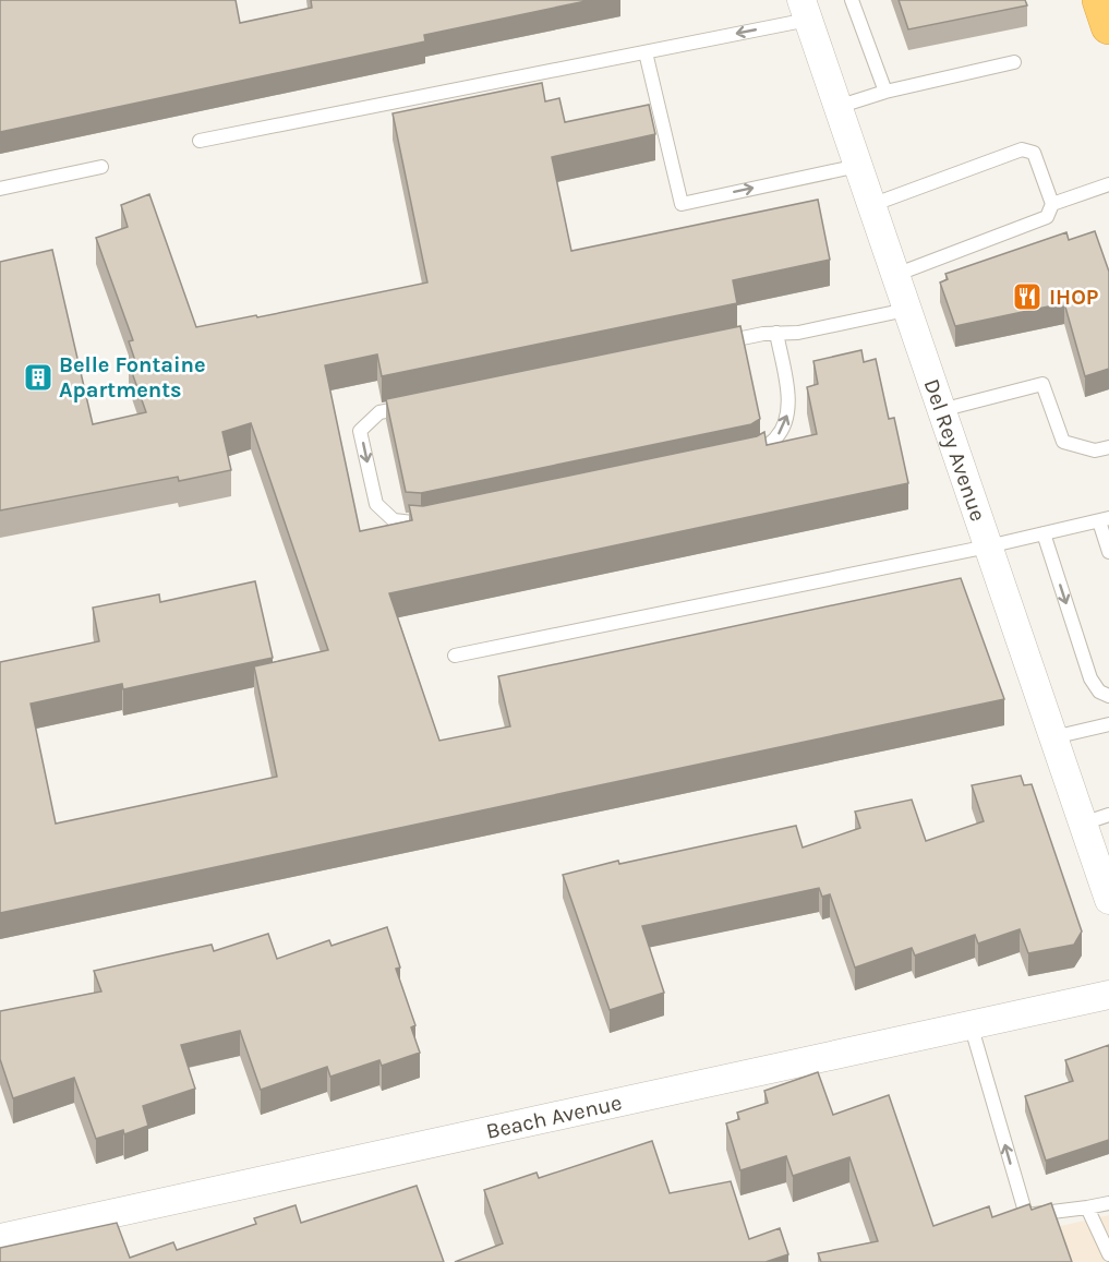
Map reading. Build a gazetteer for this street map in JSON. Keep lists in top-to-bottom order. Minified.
{"streets":{"street":["Del Rey Avenue","Beach Avenue"]},"places":{"restaurant":["IHOP"],"building":["Belle Fontaine Apartments"]}}
